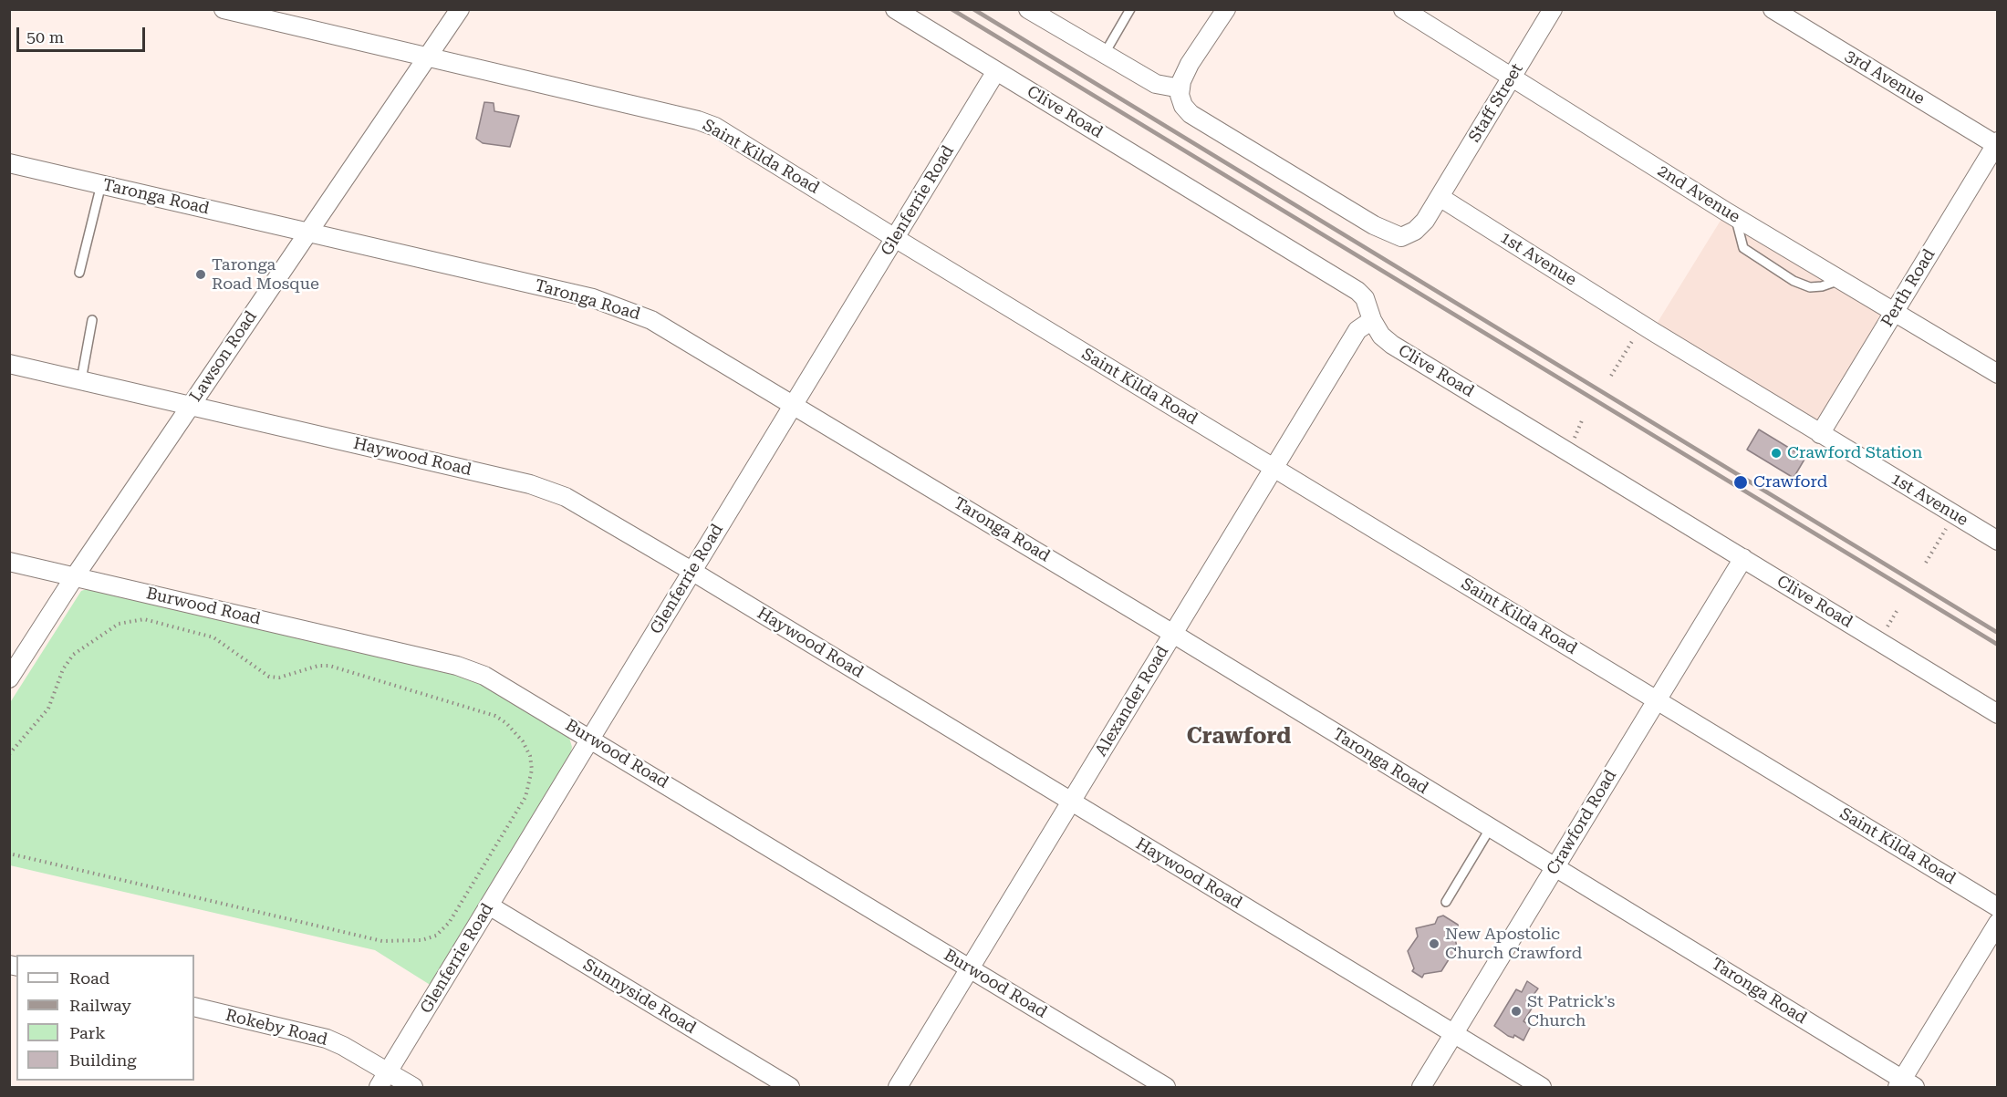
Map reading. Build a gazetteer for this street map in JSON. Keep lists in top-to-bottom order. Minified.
{"streets":{"street":["3rd Avenue","Staff Street","Clive Road","Saint Kilda Road","2nd Avenue","Taronga Road","Glenferrie Road","1st Avenue","Perth Road","Lawson Road","Haywood Road","Burwood Road","Alexander Road","Crawford Road","Sunnyside Road","Rokeby Road"]},"crossings":[["3rd Avenue","Perth Road"],["Staff Street","2nd Avenue"],["Staff Street","1st Avenue"],["Clive Road","Glenferrie Road"],["Clive Road","Alexander Road"],["Clive Road","Crawford Road"],["Saint Kilda Road","Glenferrie Road"],["Saint Kilda Road","Lawson Road"],["Saint Kilda Road","Alexander Road"],["Saint Kilda Road","Crawford Road"],["2nd Avenue","Perth Road"],["Taronga Road","Glenferrie Road"],["Taronga Road","Lawson Road"],["Taronga Road","Alexander Road"],["Taronga Road","Crawford Road"],["Glenferrie Road","Haywood Road"],["Glenferrie Road","Burwood Road"],["Glenferrie Road","Sunnyside Road"],["Glenferrie Road","Rokeby Road"],["1st Avenue","Perth Road"],["Lawson Road","Haywood Road"],["Lawson Road","Burwood Road"],["Haywood Road","Alexander Road"],["Haywood Road","Crawford Road"],["Burwood Road","Alexander Road"]],"districts":["Crawford"],"places":["Taronga Road Mosque","Crawford Station","Crawford","New Apostolic Church Crawford","St Patrick's Church"],"legend":["Road","Railway","Park","Building"],"scale_bar":"50 m"}
